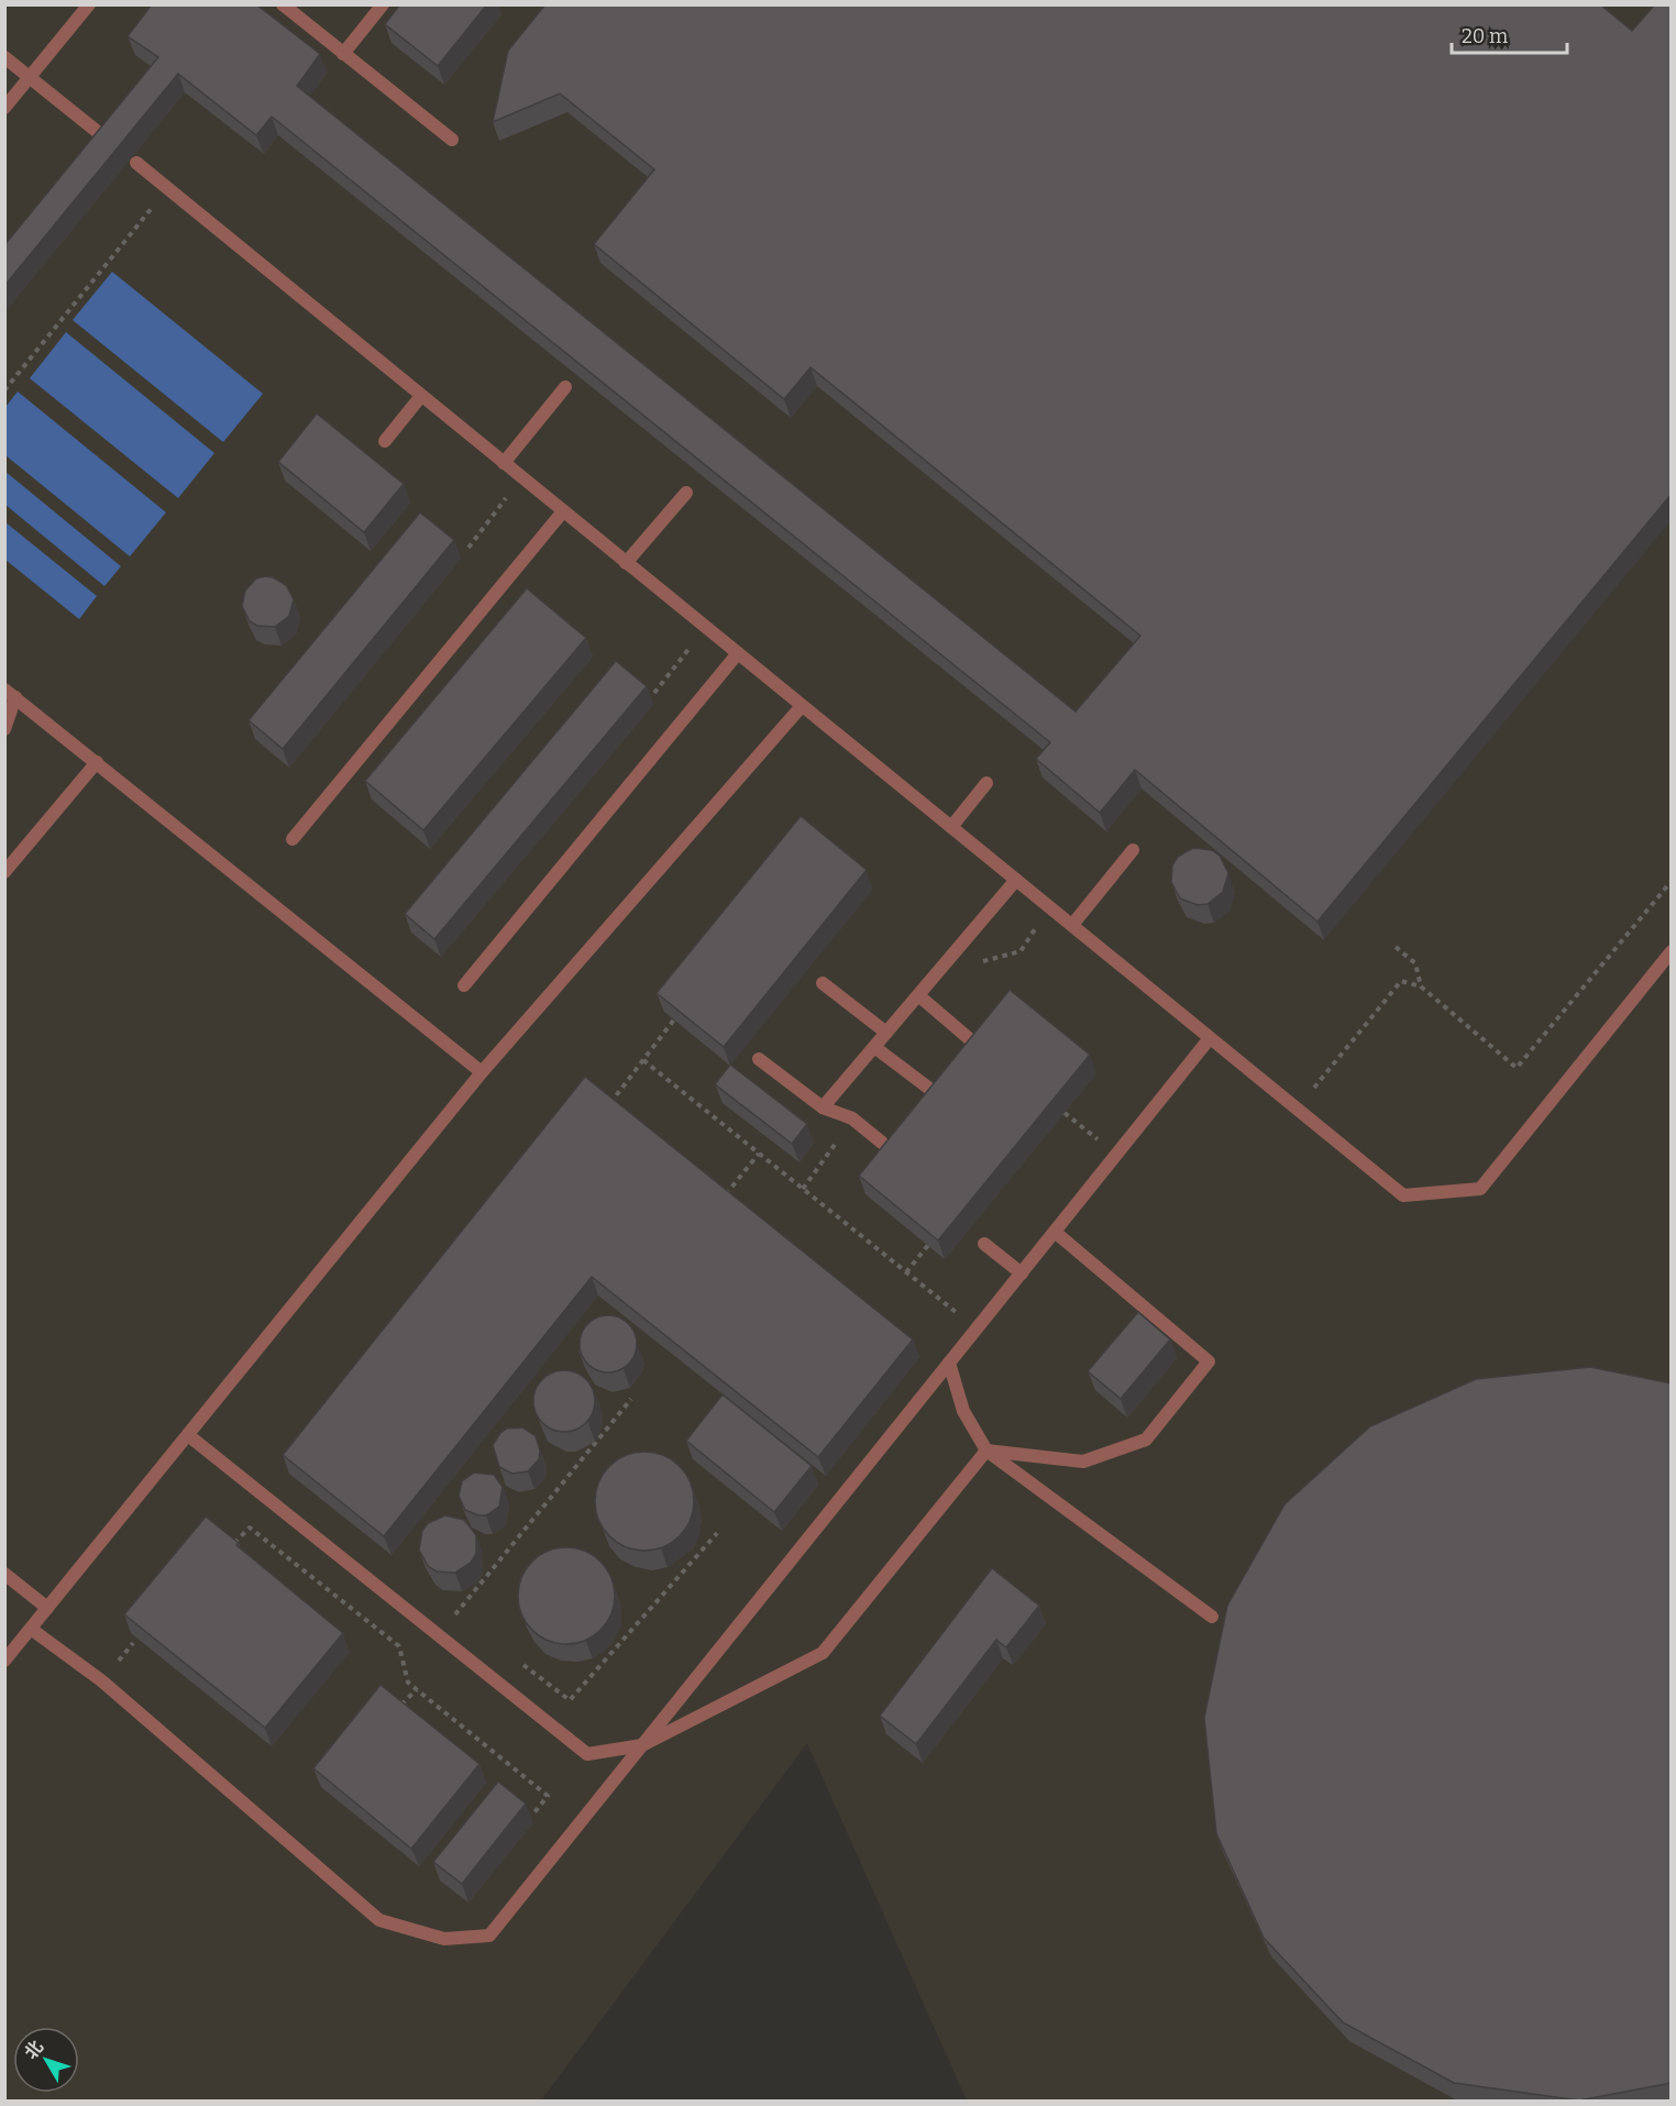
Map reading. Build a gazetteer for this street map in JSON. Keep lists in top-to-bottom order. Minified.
{"scale_bar":"20 m","north":"top left"}
